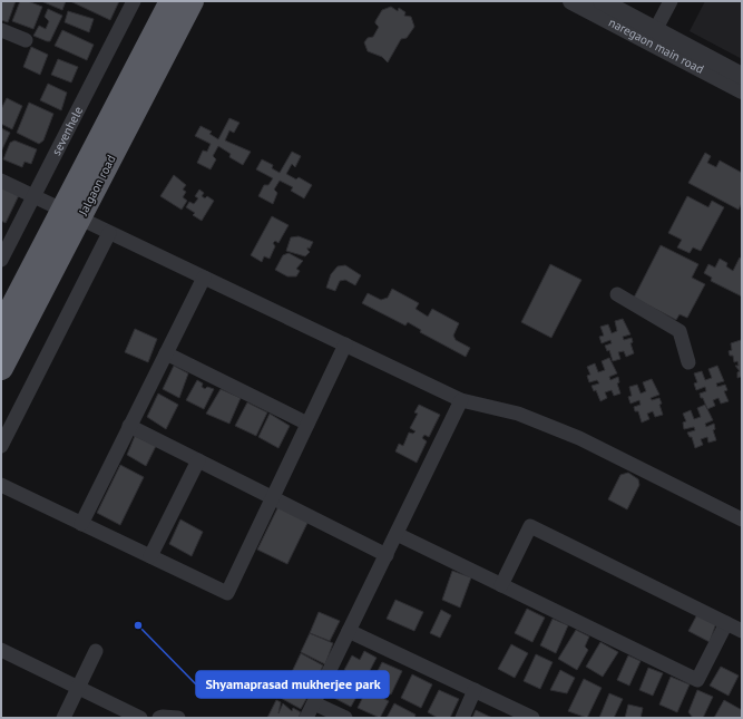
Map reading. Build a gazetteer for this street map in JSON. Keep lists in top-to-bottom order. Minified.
{"streets":{"highway":["Jalgaon road"],"street":["naregaon main road","sevenhele"]},"places":["Shyamaprasad mukherjee park"]}
